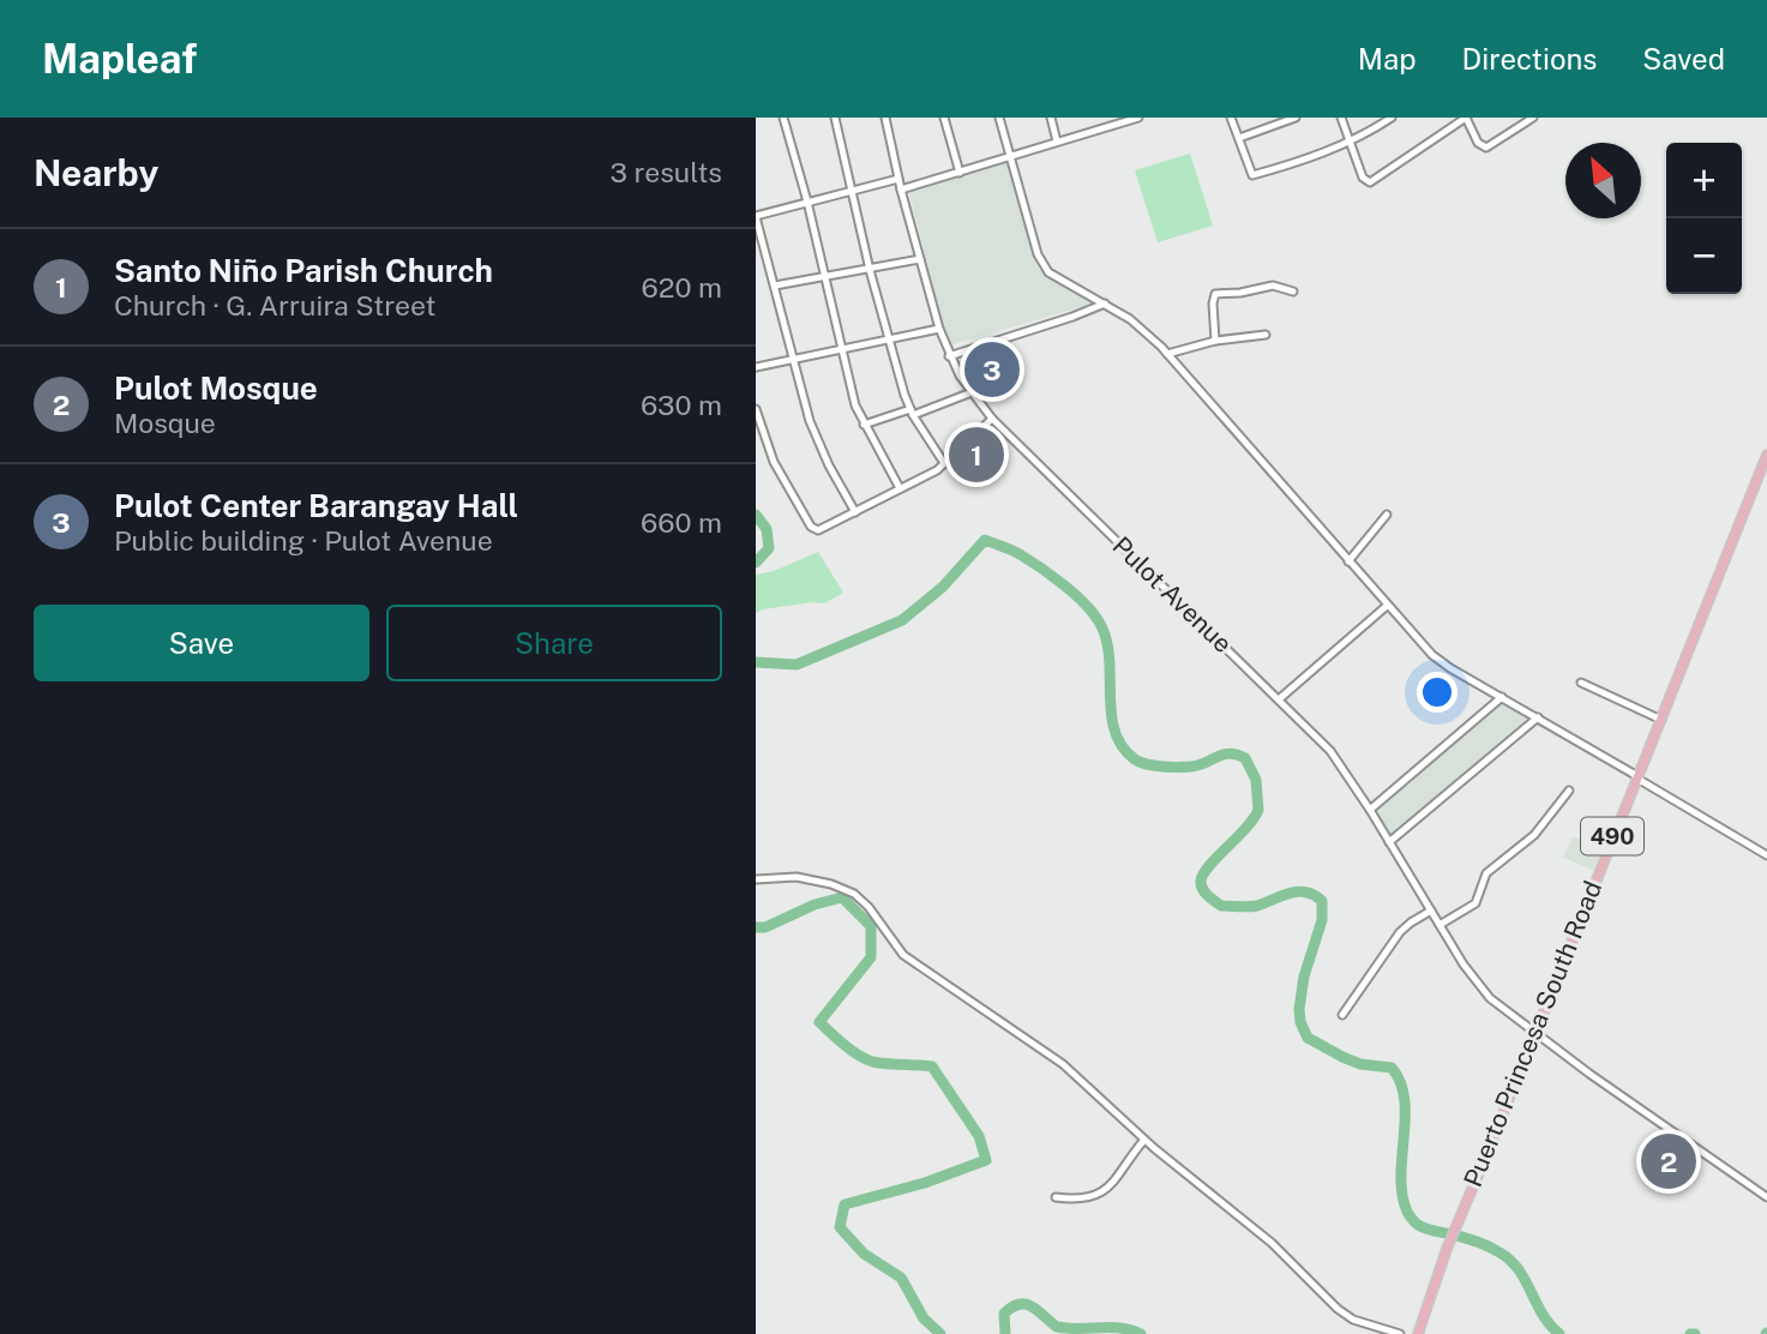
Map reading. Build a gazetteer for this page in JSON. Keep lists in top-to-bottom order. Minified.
{"streets":{"main road":["490","Puerto Princesa South Road"],"street":["Pulot Avenue"]},"crossings":[["Pulot Avenue","Puerto Princesa South Road"]],"north":"top left","page":{"header":"Mapleaf","nav":["Map","Directions","Saved"],"heading":["Nearby","3 results"],"map_buttons":["+","−"],"list":[{"mark":"1","name":"Santo Niño Parish Church","note":"Church · G. Arruira Street","value":"620 m"},{"mark":"2","name":"Pulot Mosque","note":"Mosque","value":"630 m"},{"mark":"3","name":"Pulot Center Barangay Hall","note":"Public building · Pulot Avenue","value":"660 m"}],"pins":["3","1","2"],"buttons":["Save","Share"]}}
